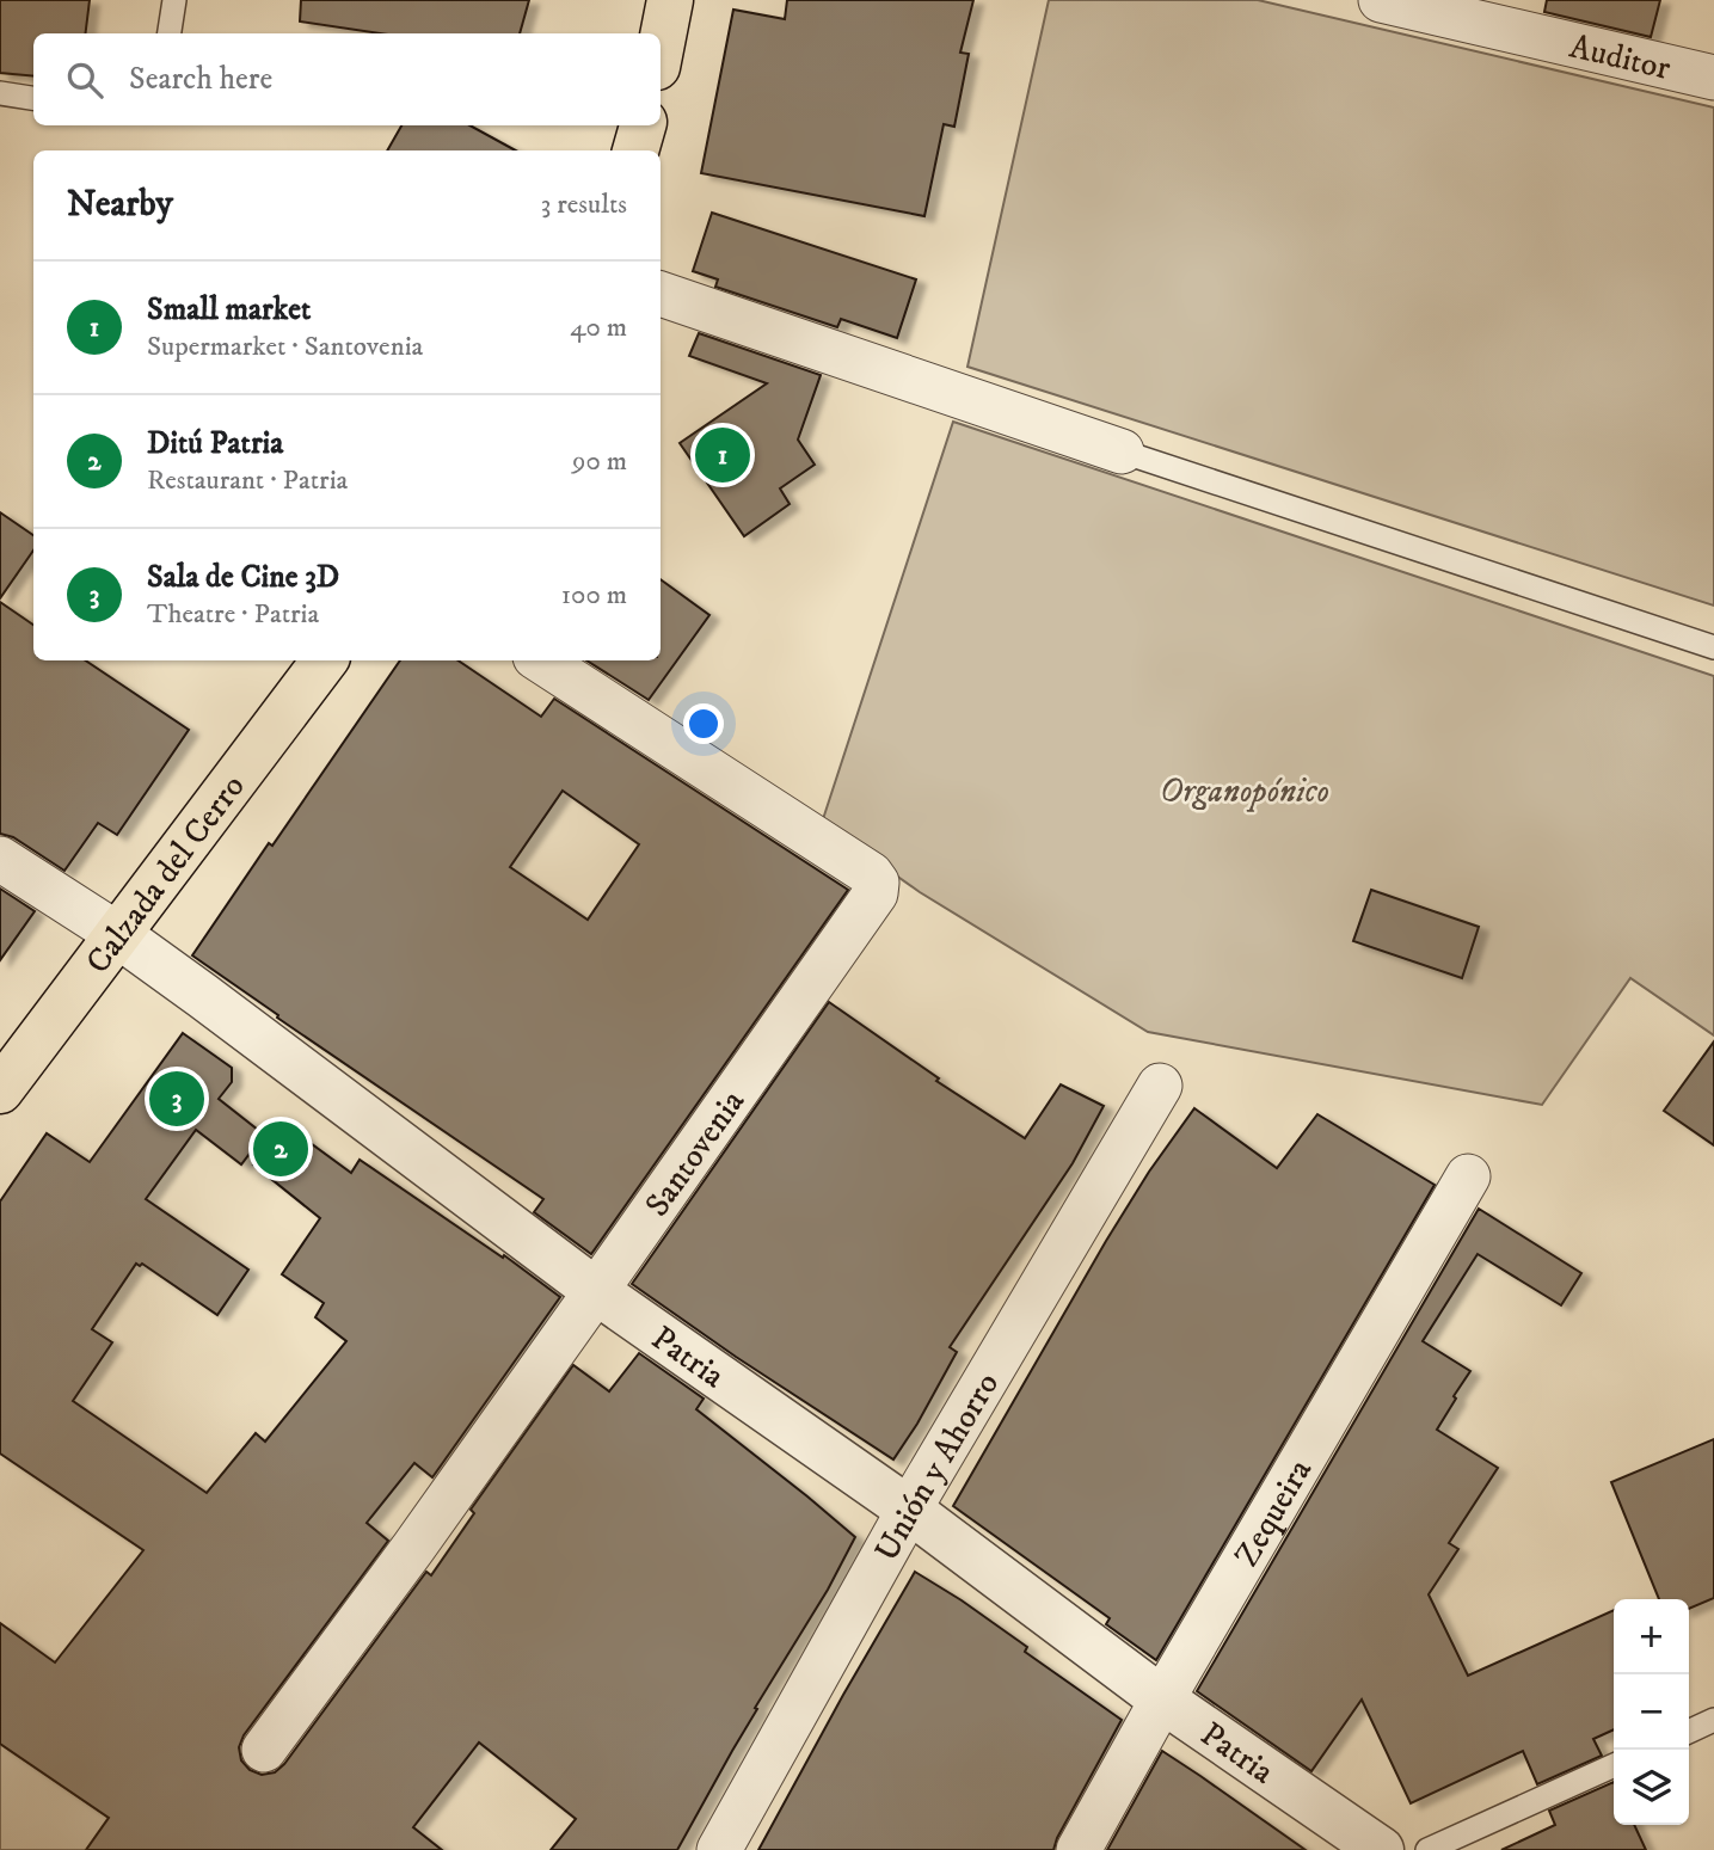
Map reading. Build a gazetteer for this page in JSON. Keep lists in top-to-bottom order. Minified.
{"streets":{"main road":["Calzada del Cerro"],"street":["Auditor","Santovenia","Patria","Unión y Ahorro","Zequeira"]},"crossings":[["Calzada del Cerro","Patria"],["Santovenia","Patria"],["Patria","Unión y Ahorro"],["Patria","Zequeira"]],"parks":["Organopónico"],"page":{"search":"Search here","heading":["Nearby","3 results"],"list":[{"mark":"1","name":"Small market","note":"Supermarket · Santovenia","value":"40 m"},{"mark":"2","name":"Ditú Patria","note":"Restaurant · Patria","value":"90 m"},{"mark":"3","name":"Sala de Cine 3D","note":"Theatre · Patria","value":"100 m"}],"pins":["1","3","2"],"map_buttons":["+","−"]}}
